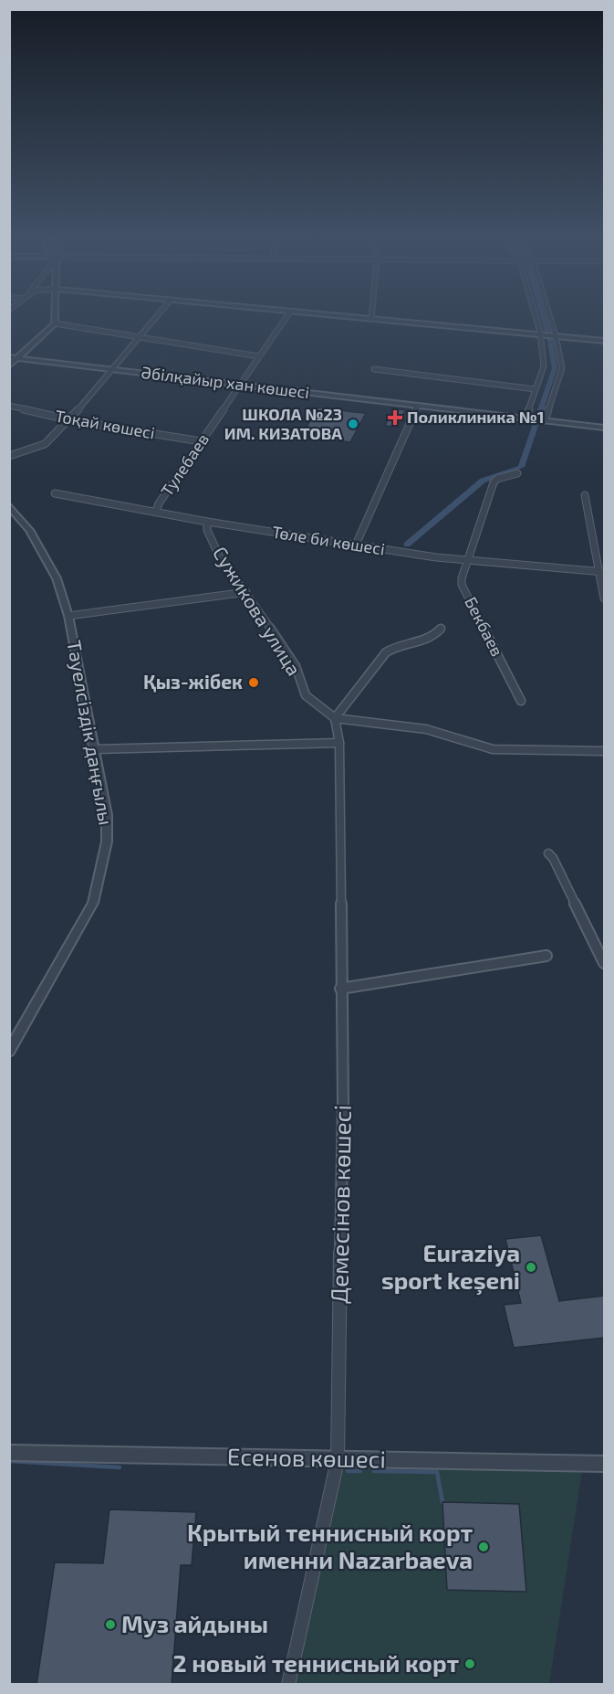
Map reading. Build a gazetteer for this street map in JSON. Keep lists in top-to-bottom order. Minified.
{"streets":{"street":["Әбілқайыр хан көшесі","Тоқай көшесі","Тулебаев","Төле би көшесі","Сужикова улица","Бекбаев","Тәуелсіздік даңғылы","Демесінов көшесі","Есенов көшесі"]},"crossings":[["Әбілқайыр хан көшесі","Тулебаев"],["Тоқай көшесі","Тулебаев"],["Тулебаев","Төле би көшесі"],["Төле би көшесі","Сужикова улица"],["Төле би көшесі","Бекбаев"],["Сужикова улица","Демесінов көшесі"],["Демесінов көшесі","Есенов көшесі"]],"places":{"health":["Поликлиника №1"],"other":["ШКОЛА №23 ИМ. КИЗАТОВА","Қыз-жібек","Euraziya sport keşeni","Крытый теннисный корт именни Nazarbaeva","Муз айдыны","2 новый теннисный корт"]}}
